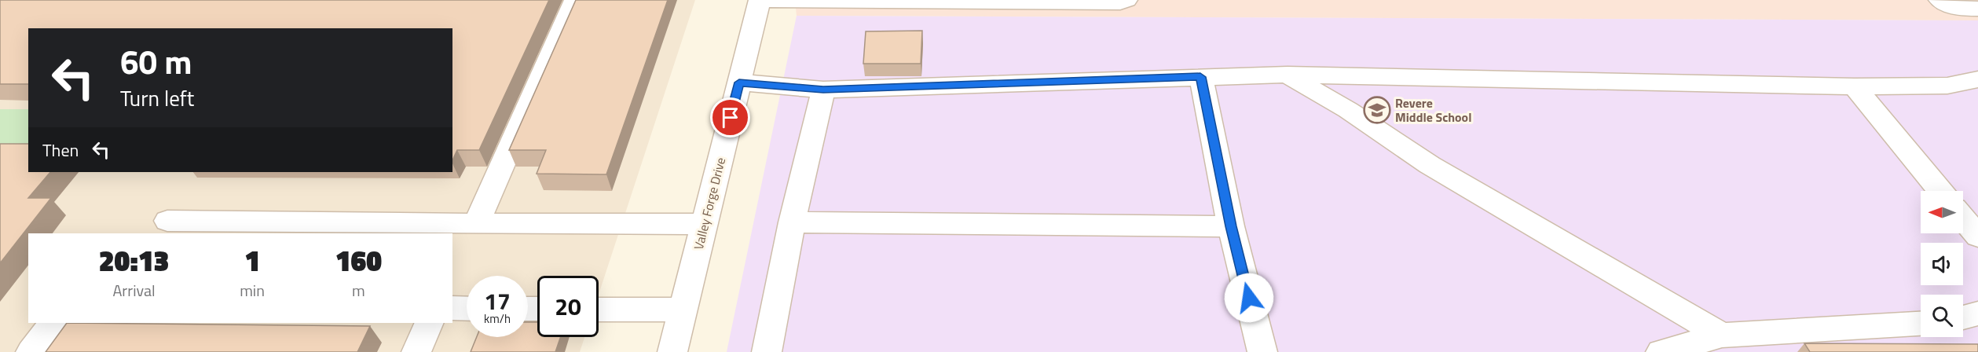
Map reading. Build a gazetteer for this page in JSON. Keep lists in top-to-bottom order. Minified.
{"streets":{"street":["Valley Forge Drive"]},"places":{"school or university":["Revere Middle School"]},"north":"left","page":{"turn":["60 m","Turn left"],"then":"Then","eta":["20:13","Arrival","1","min","160","m"],"speed":"17 km/h","limit":"20"}}
